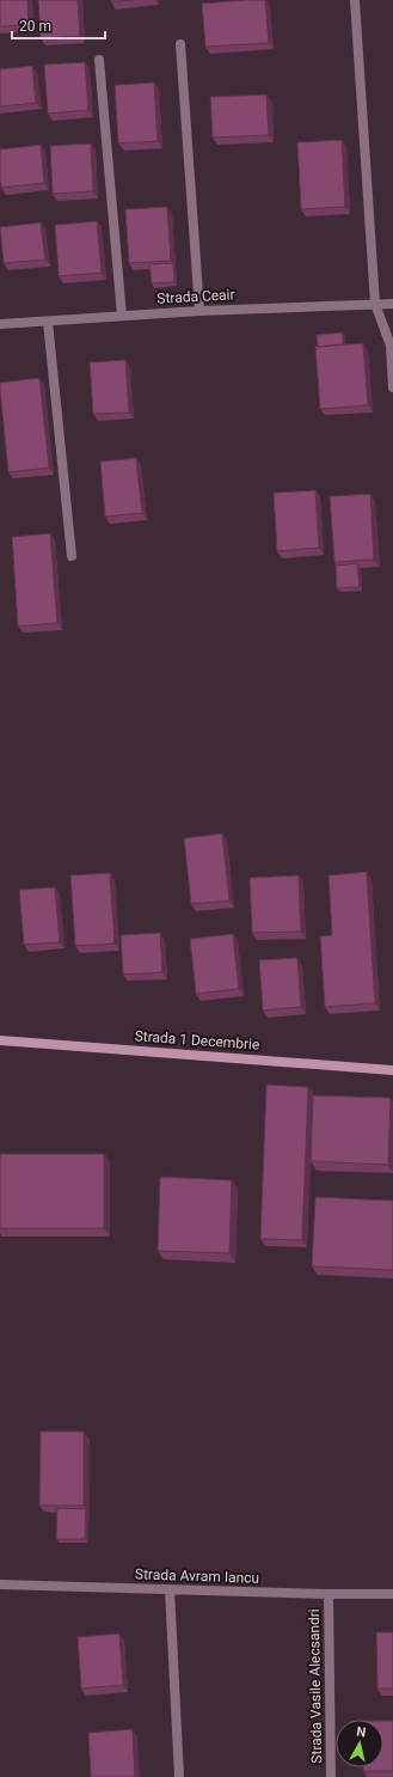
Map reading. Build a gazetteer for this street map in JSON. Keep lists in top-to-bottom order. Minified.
{"streets":{"main road":["Strada 1 Decembrie"],"street":["Strada Ceair","Strada Avram Iancu","Strada Vasile Alecsandri"]},"crossings":[["Strada Avram Iancu","Strada Vasile Alecsandri"]],"scale_bar":"20 m","north":"top"}
